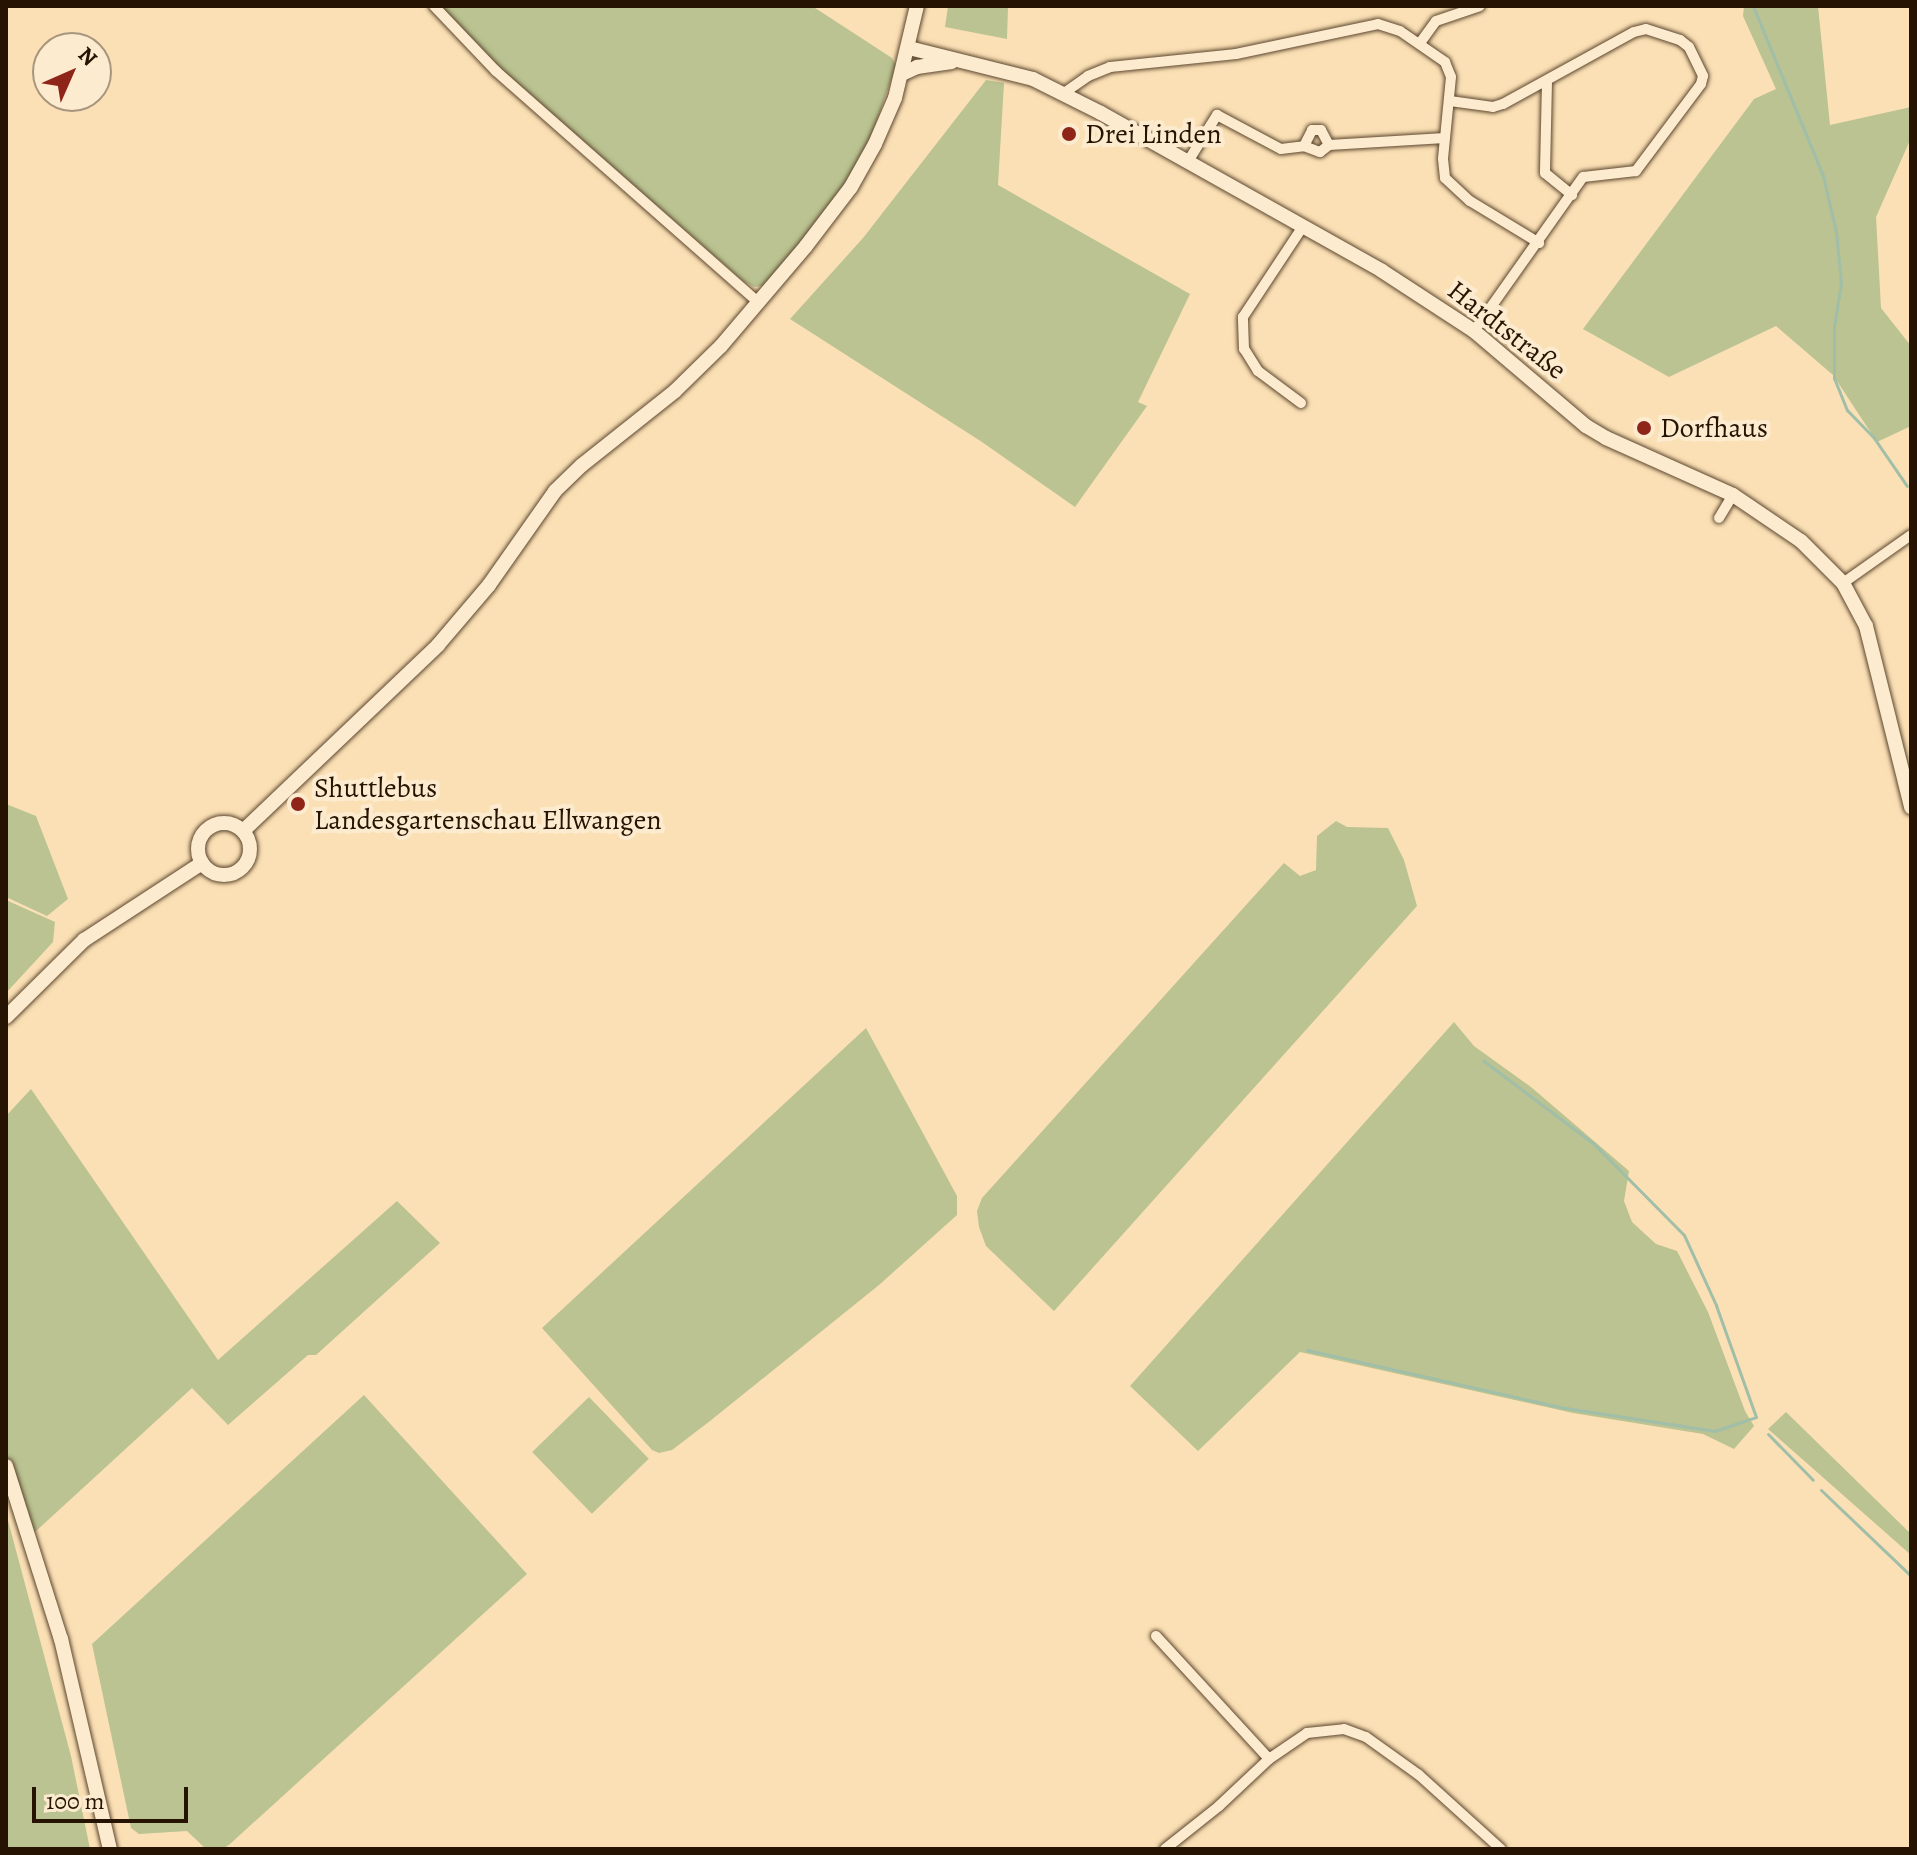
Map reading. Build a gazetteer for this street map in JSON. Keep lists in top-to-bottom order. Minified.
{"streets":{"main road":["Hardtstraße"]},"places":["Drei Linden","Dorfhaus","Shuttlebus Landesgartenschau Ellwangen"],"scale_bar":"100 m","north":"top right"}
